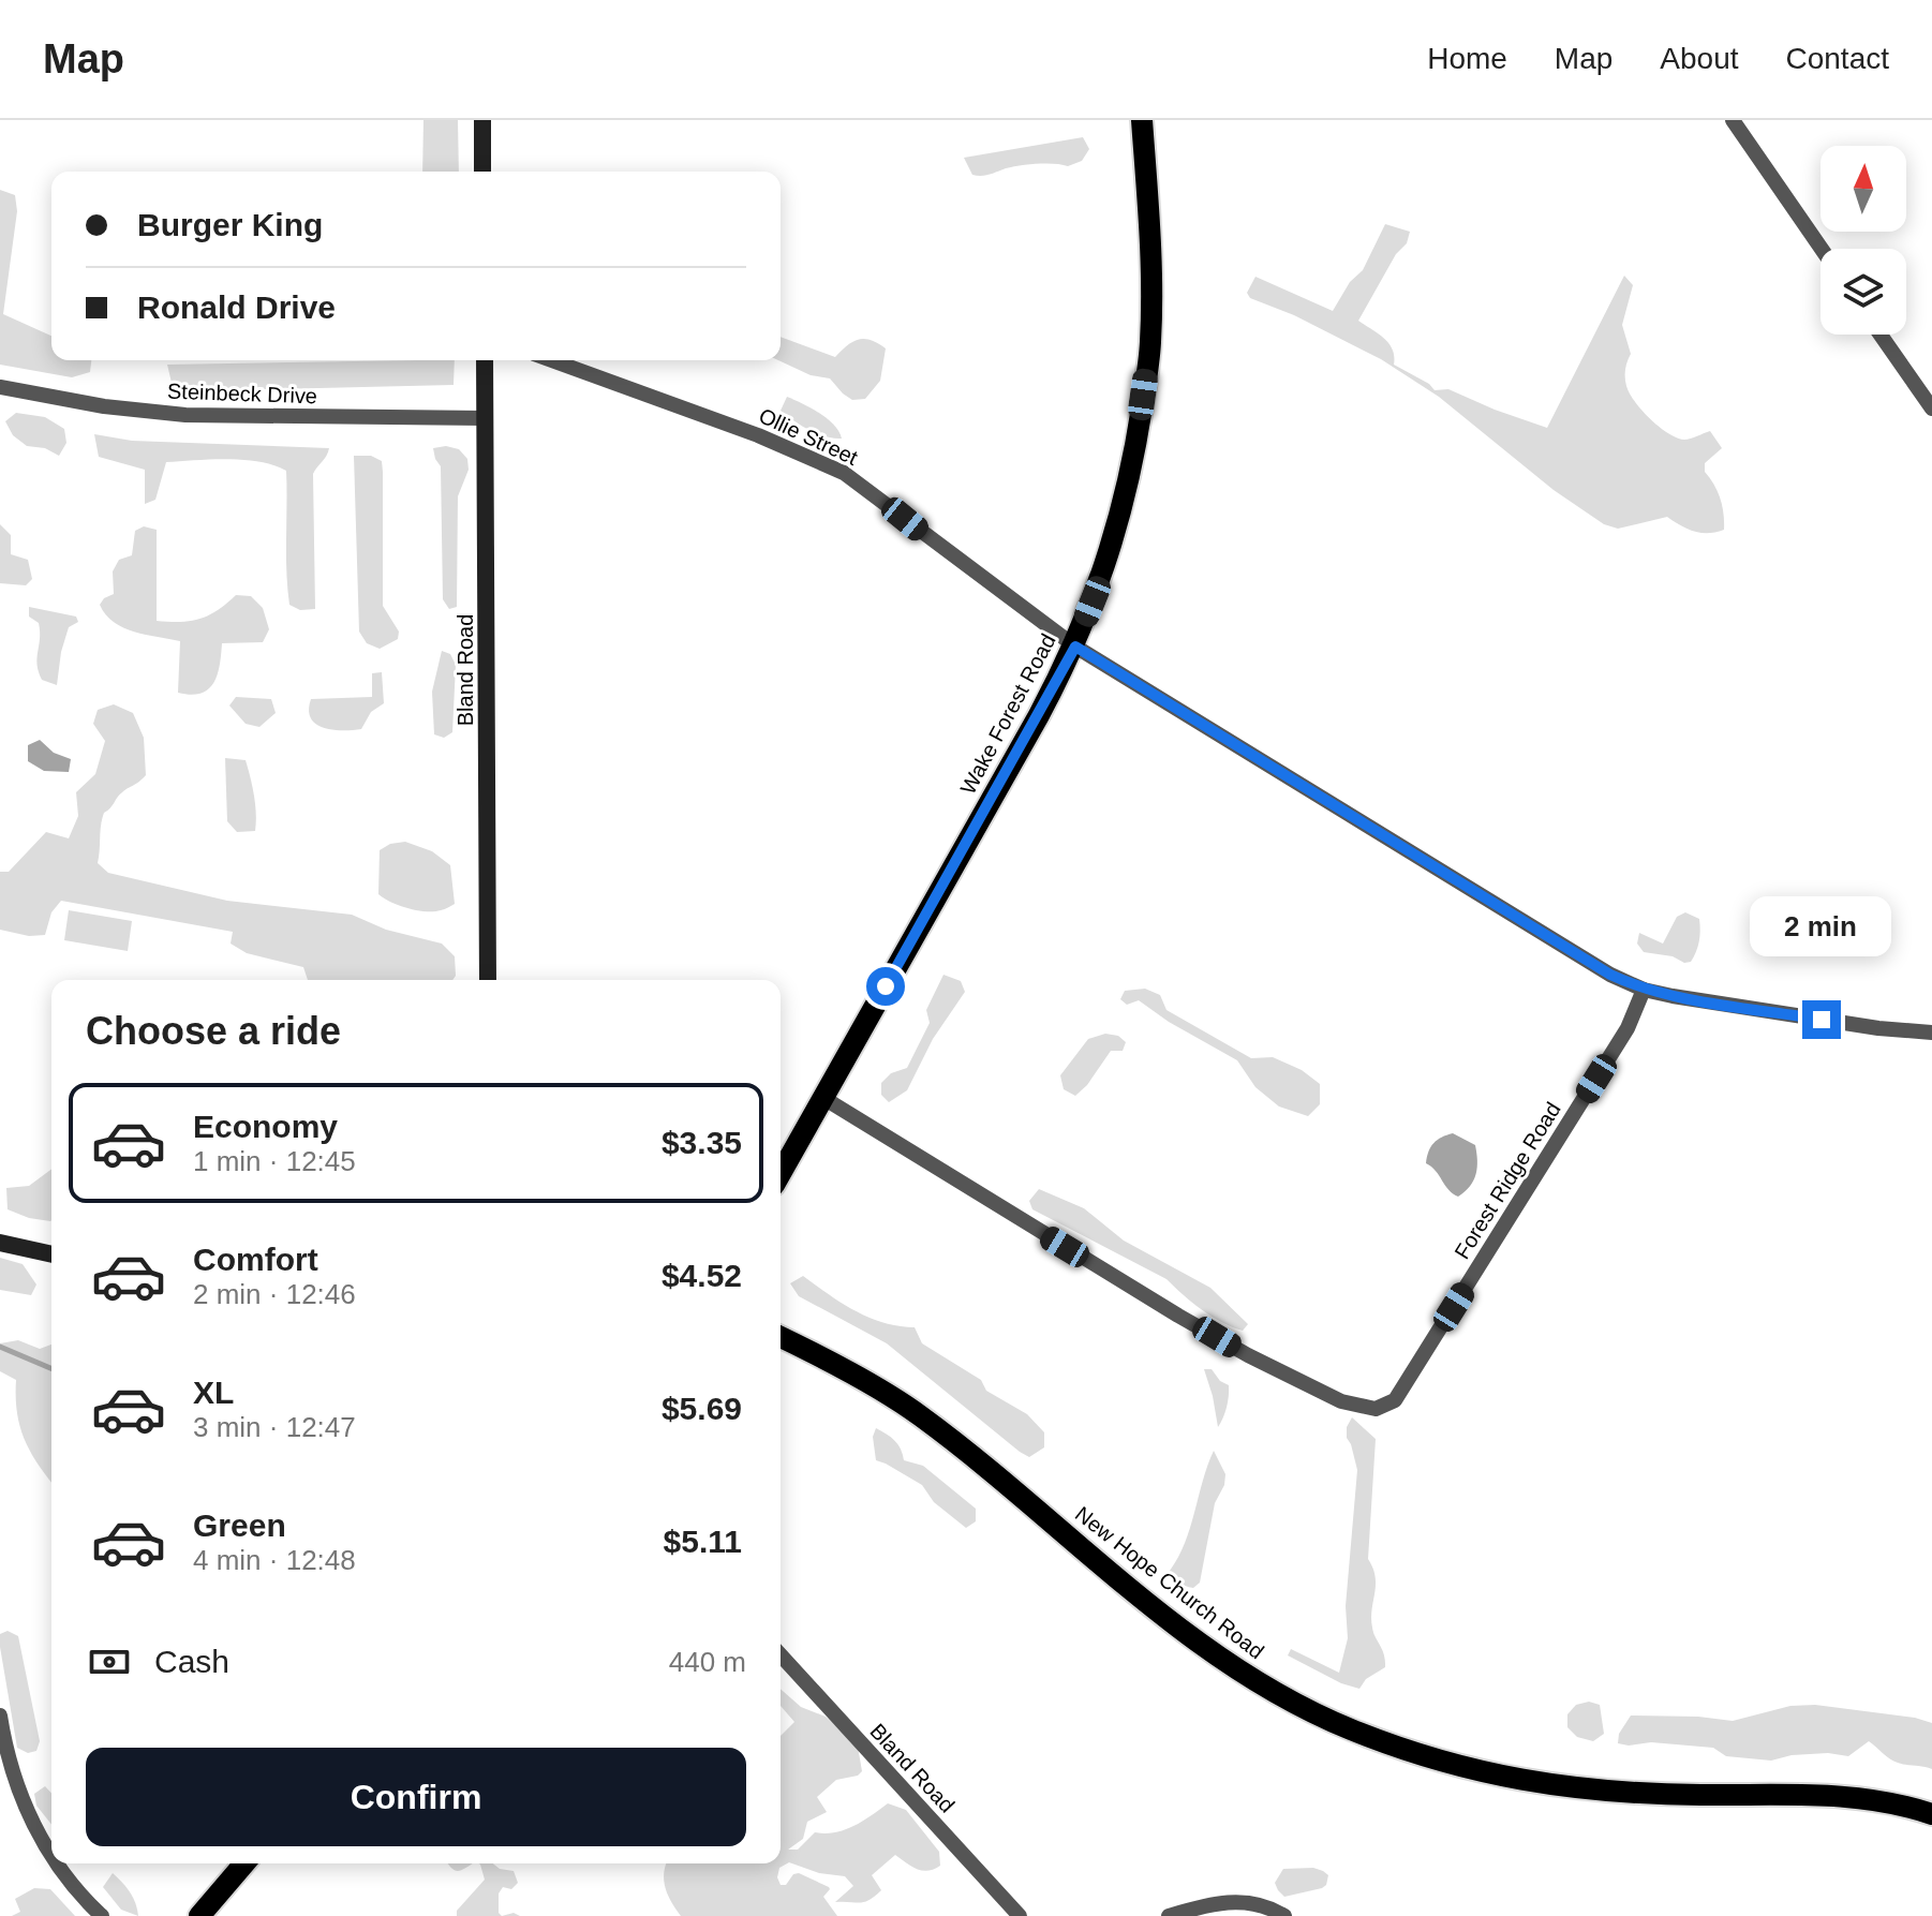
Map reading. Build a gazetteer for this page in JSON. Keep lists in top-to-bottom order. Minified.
{"streets":{"main road":["Wake Forest Road","New Hope Church Road"],"street":["Steinbeck Drive","Ollie Street","Bland Road","Forest Ridge Road"]},"crossings":[["Steinbeck Drive","Bland Road"],["Ollie Street","Wake Forest Road"],["Ollie Street","Forest Ridge Road"],["Wake Forest Road","Forest Ridge Road"]],"north":"top","page":{"header":"Map","nav":["Home","Map","About","Contact"],"banner":["Burger King","Ronald Drive"],"bubble":"2 min","heading":"Choose a ride","list":[{"name":"Economy","note":"1 min · 12:45","value":"$3.35"},{"name":"Comfort","note":"2 min · 12:46","value":"$4.52"},{"name":"XL","note":"3 min · 12:47","value":"$5.69"},{"name":"Green","note":"4 min · 12:48","value":"$5.11"}],"pay":["Cash","440 m"],"buttons":"Confirm"}}
